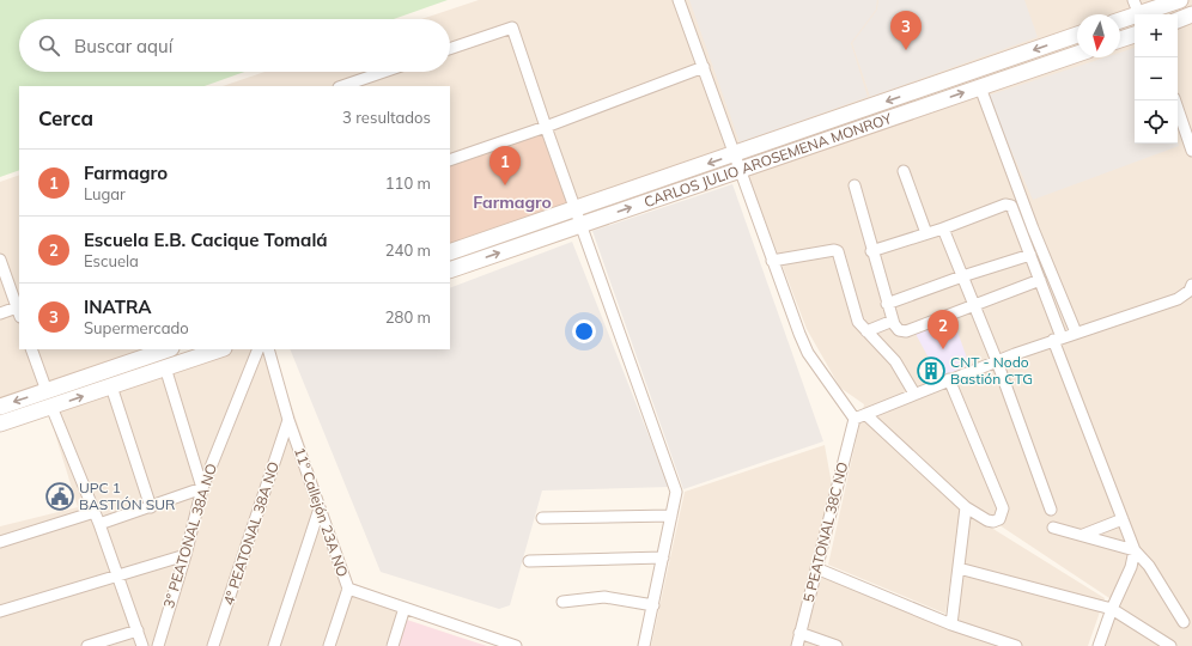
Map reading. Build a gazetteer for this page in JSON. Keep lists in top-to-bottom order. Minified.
{"streets":{"main road":["CARLOS JULIO AROSEMENA MONROY"],"street":["11º Callejón 23A NO","5 PEATONAL 38C NO","4° PEATONAL 38A NO","3° PEATONAL 38A NO"]},"crossings":[["11º Callejón 23A NO","4° PEATONAL 38A NO"]],"districts":["Farmagro"],"places":{"building":["CNT - Nodo Bastión CTG"],"public building":["UPC 1 BASTIÓN SUR"]},"north":"bottom","page":{"pins":["3","1","2"],"map_buttons":["+","−"],"search":"Buscar aquí","heading":["Cerca","3 resultados"],"list":[{"mark":"1","name":"Farmagro","note":"Lugar","value":"110 m"},{"mark":"2","name":"Escuela E.B. Cacique Tomalá","note":"Escuela","value":"240 m"},{"mark":"3","name":"INATRA","note":"Supermercado","value":"280 m"}]}}
